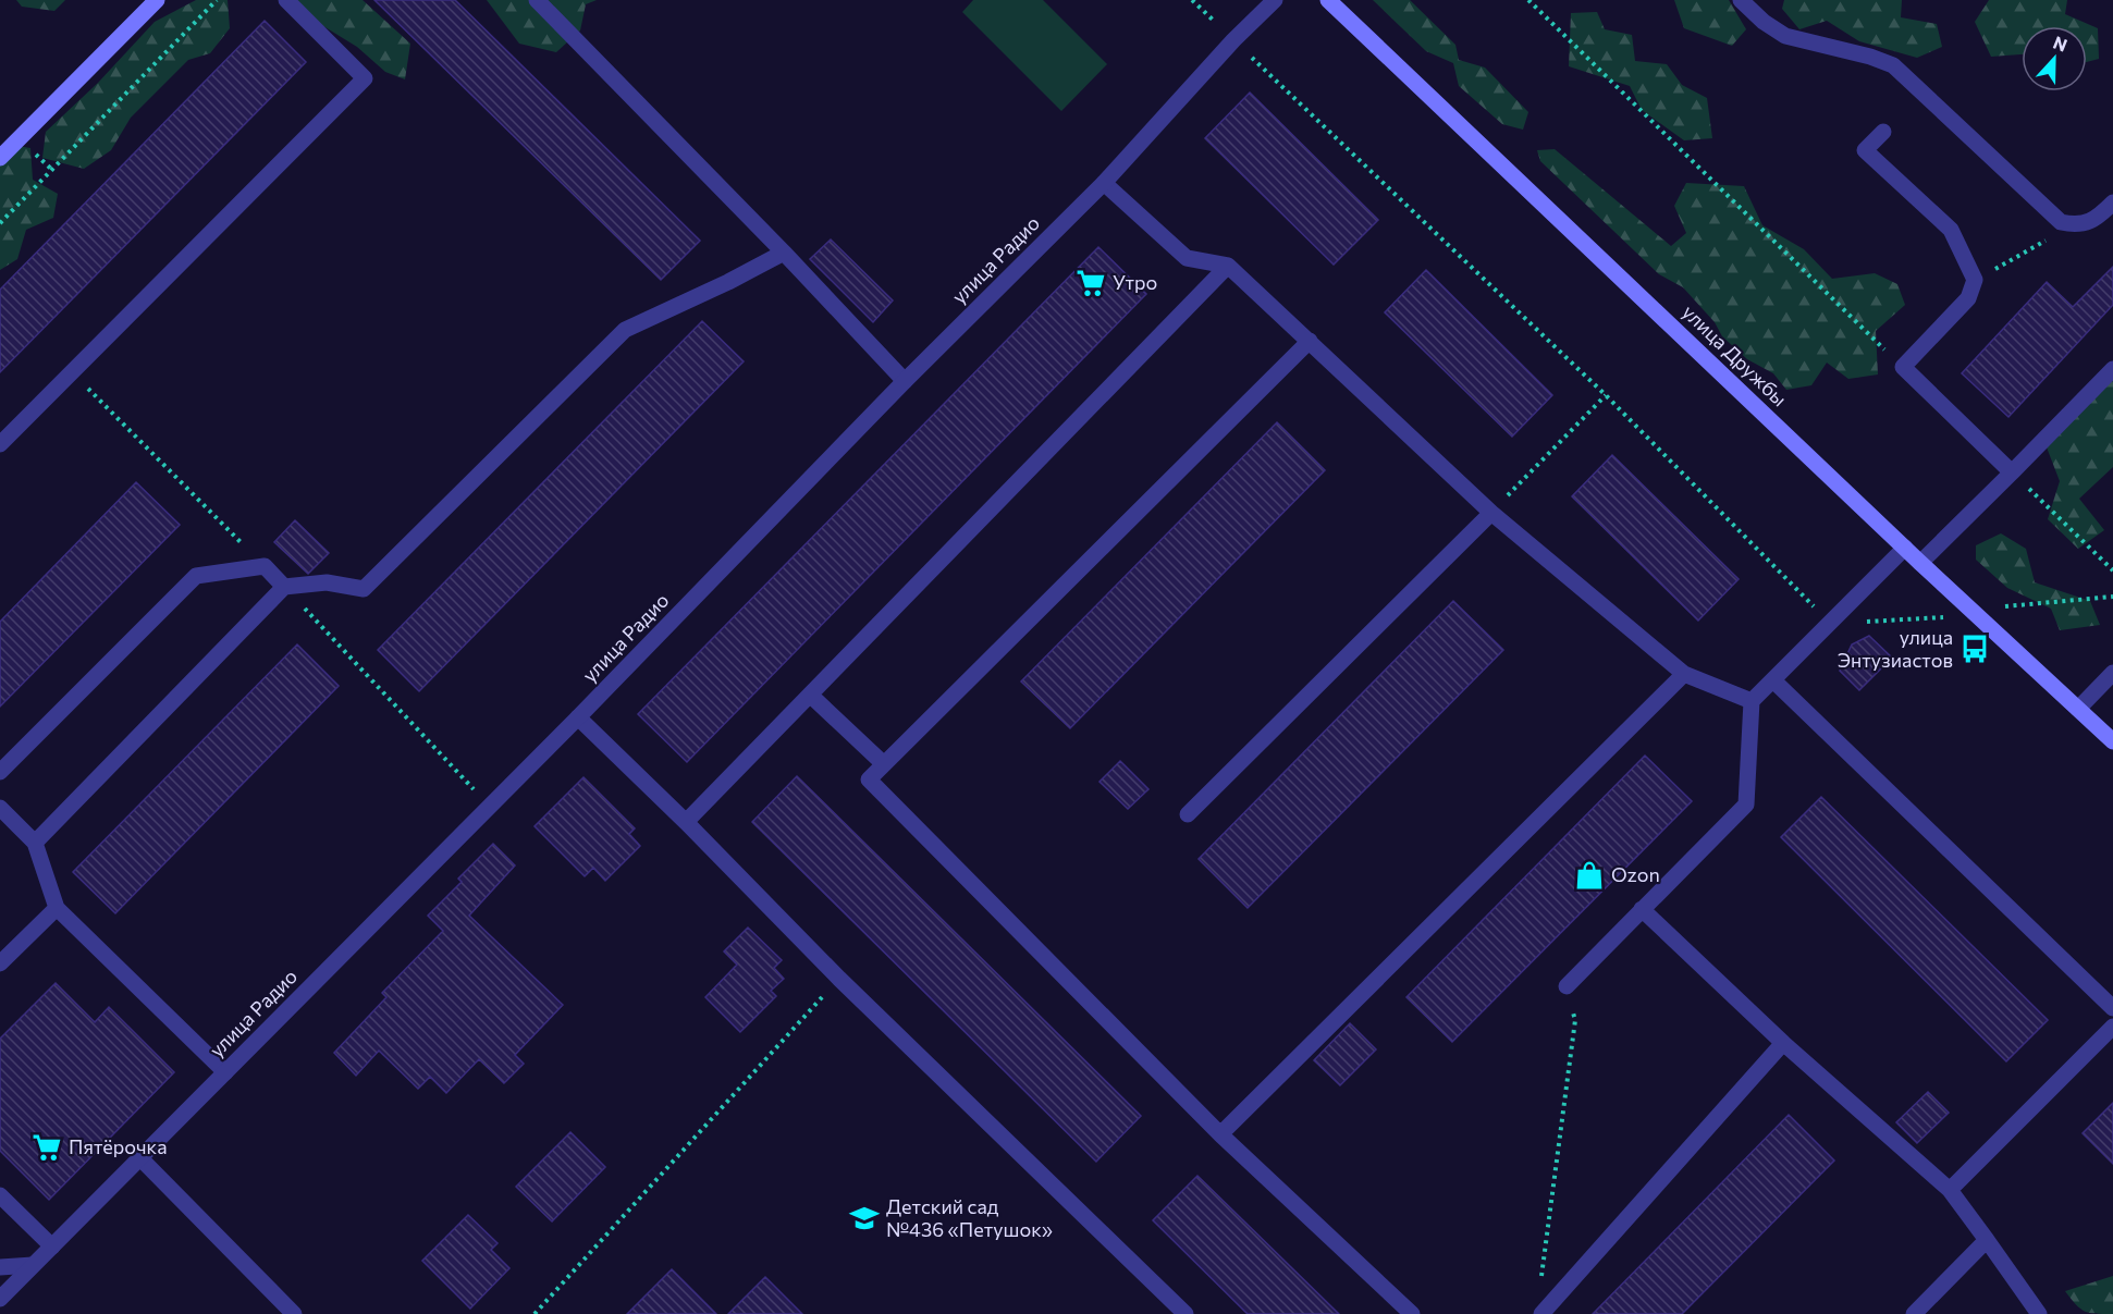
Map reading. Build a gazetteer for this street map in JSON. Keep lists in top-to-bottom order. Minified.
{"streets":{"street":["улица Радио","улица Дружбы"]},"places":{"supermarket":["Утро","Пятёрочка"],"bus stop":["улица Энтузиастов"],"shop":["Ozon"],"school or university":["Детский сад №436 «Петушок»"]},"north":"top"}
